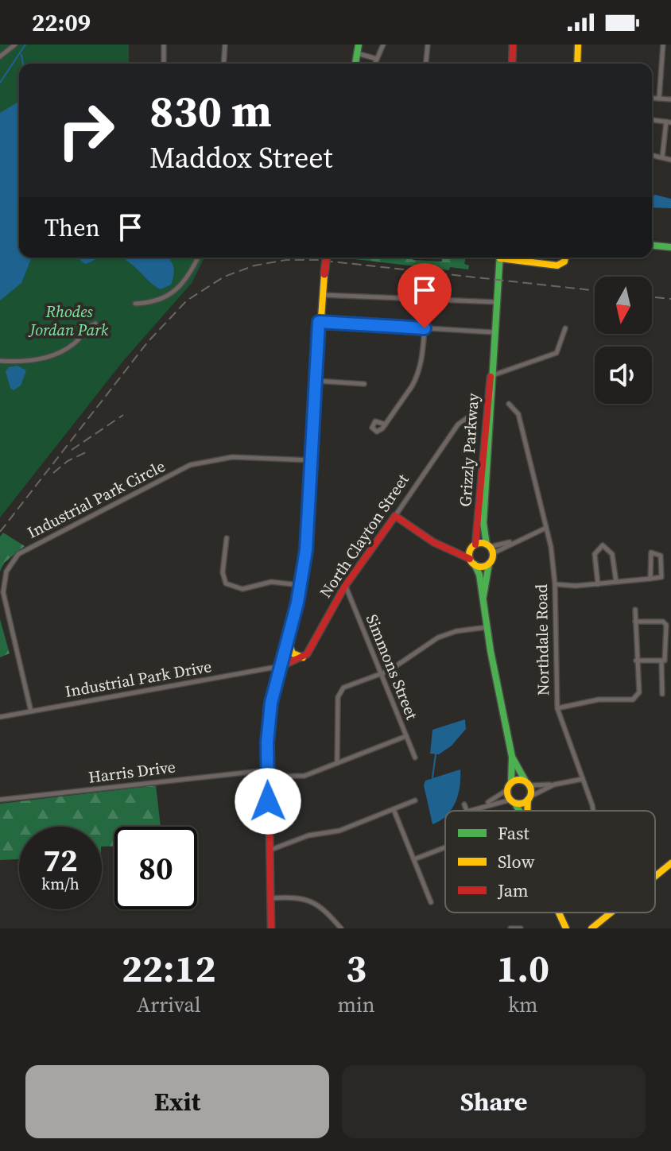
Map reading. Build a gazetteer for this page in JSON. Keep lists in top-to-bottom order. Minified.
{"streets":{"main road":["Grizzly Parkway","North Clayton Street"],"street":["Industrial Park Circle","Northdale Road","Simmons Street","Industrial Park Drive","Harris Drive"]},"crossings":[["Industrial Park Circle","Industrial Park Drive"],["North Clayton Street","Simmons Street"],["Simmons Street","Harris Drive"]],"parks":["Rhodes Jordan Park"],"legend":["Fast","Slow","Jam"],"north":"bottom","page":{"status":"22:09","turn":["830 m","Maddox Street"],"then":"Then","speed":"72 km/h","limit":"80","eta":["22:12","Arrival","3","min","1.0","km"],"buttons":["Exit","Share"]}}
